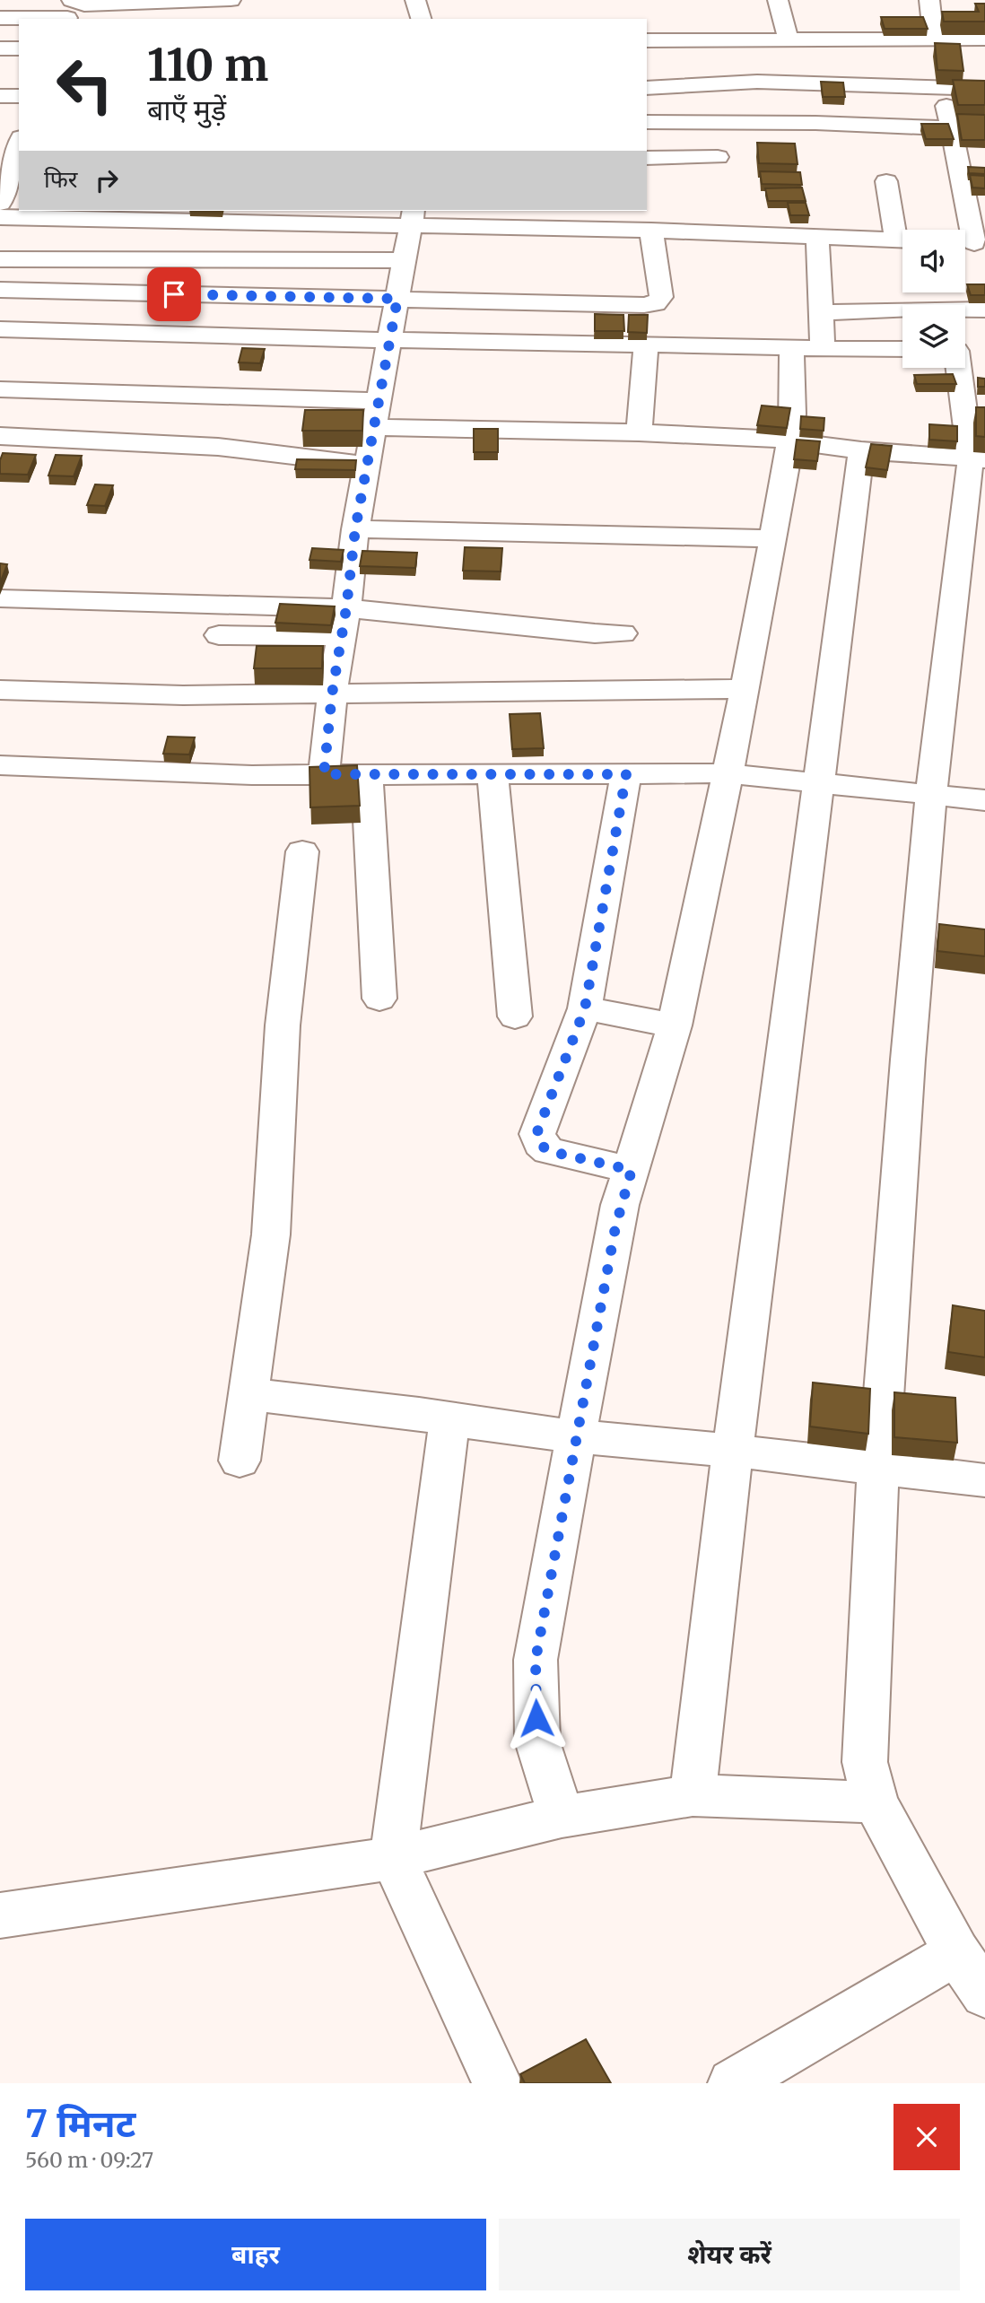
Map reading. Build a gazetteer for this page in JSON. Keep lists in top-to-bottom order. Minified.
{"page":{"turn":["110 m","बाएँ मुड़ें"],"then":"फिर","heading":["7 मिनट","560 m · 09:27"],"buttons":["बाहर","शेयर करें"]}}
